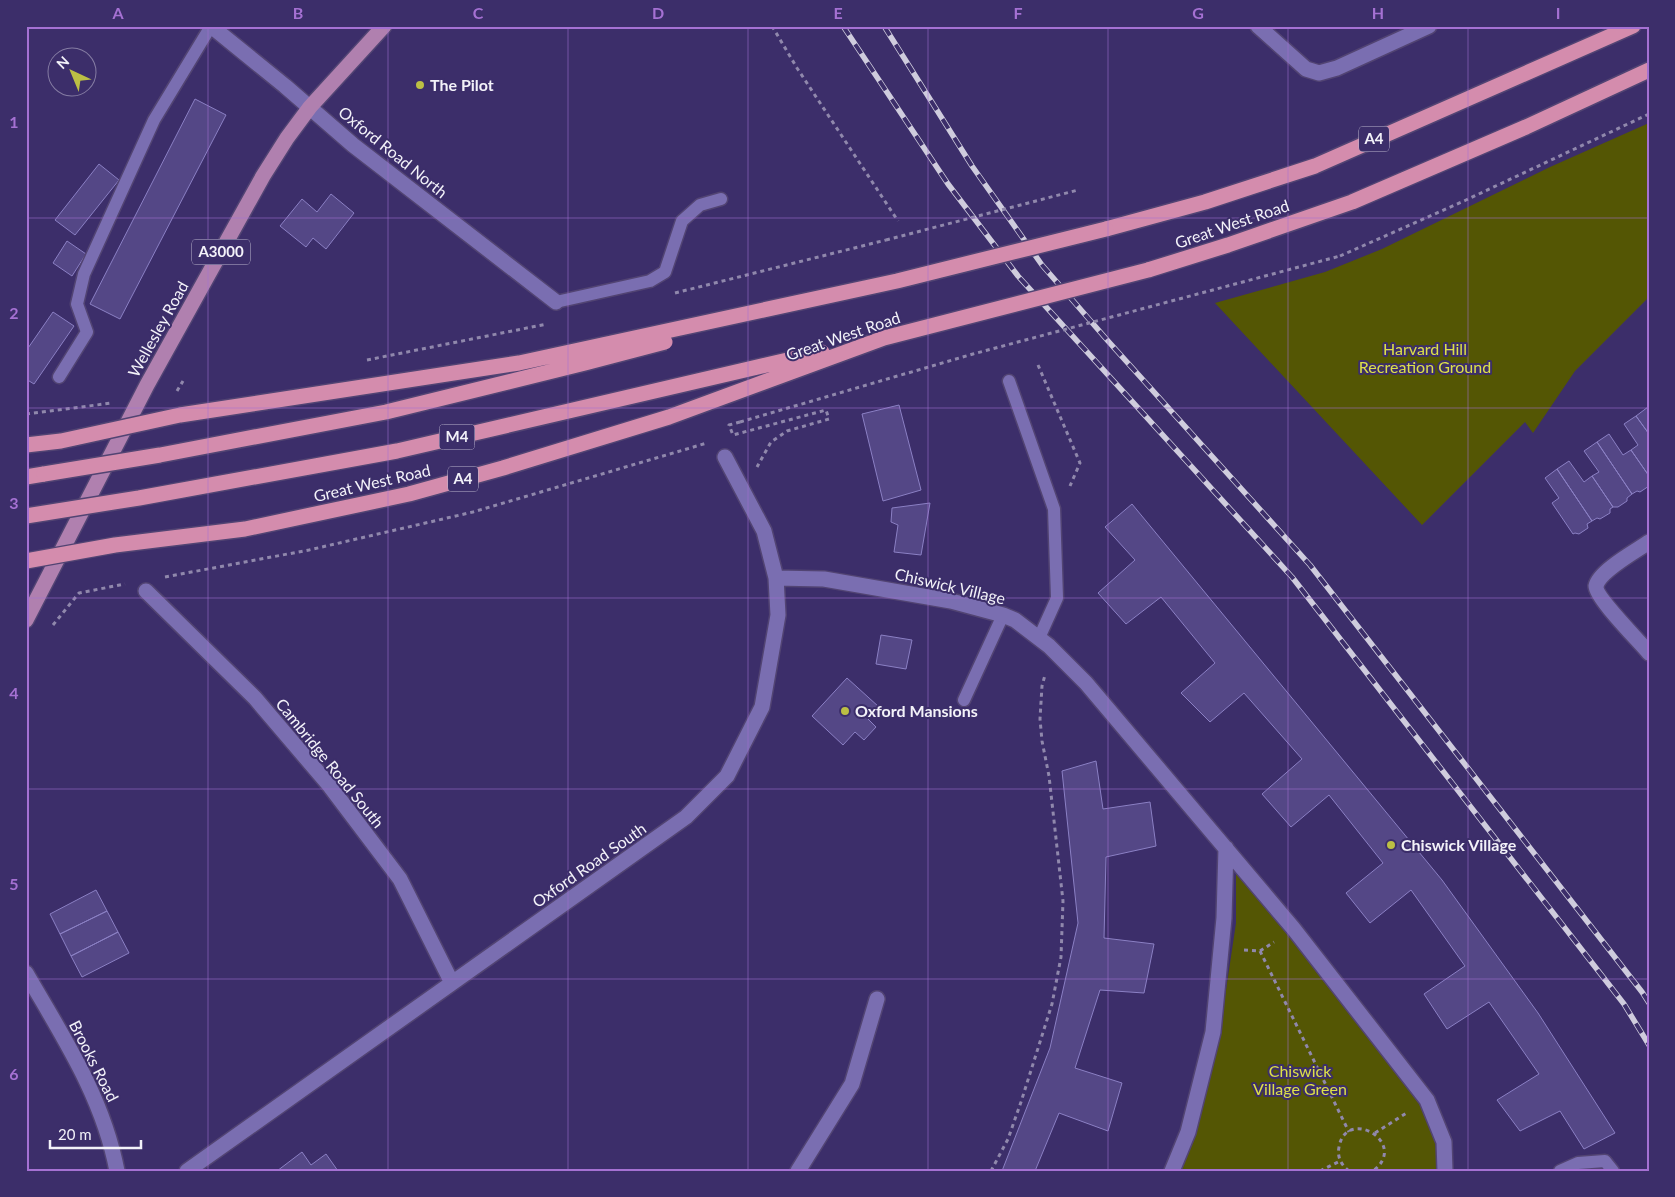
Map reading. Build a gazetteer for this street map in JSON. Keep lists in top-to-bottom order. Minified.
{"streets":{"highway":["A4","Great West Road","M4"],"main road":["A3000","Wellesley Road"],"street":["Oxford Road North","Chiswick Village","Cambridge Road South","Oxford Road South","Brooks Road"]},"crossings":[["Oxford Road North","Wellesley Road"],["Great West Road","M4"],["Chiswick Village","Oxford Road South"],["Cambridge Road South","Oxford Road South"]],"parks":["Harvard Hill Recreation Ground","Chiswick Village Green"],"places":["The Pilot","Oxford Mansions","Chiswick Village"],"scale_bar":"20 m","north":"top left","grid":{"columns":["A","B","C","D","E","F","G","H","I"],"rows":["1","2","3","4","5","6"]}}
